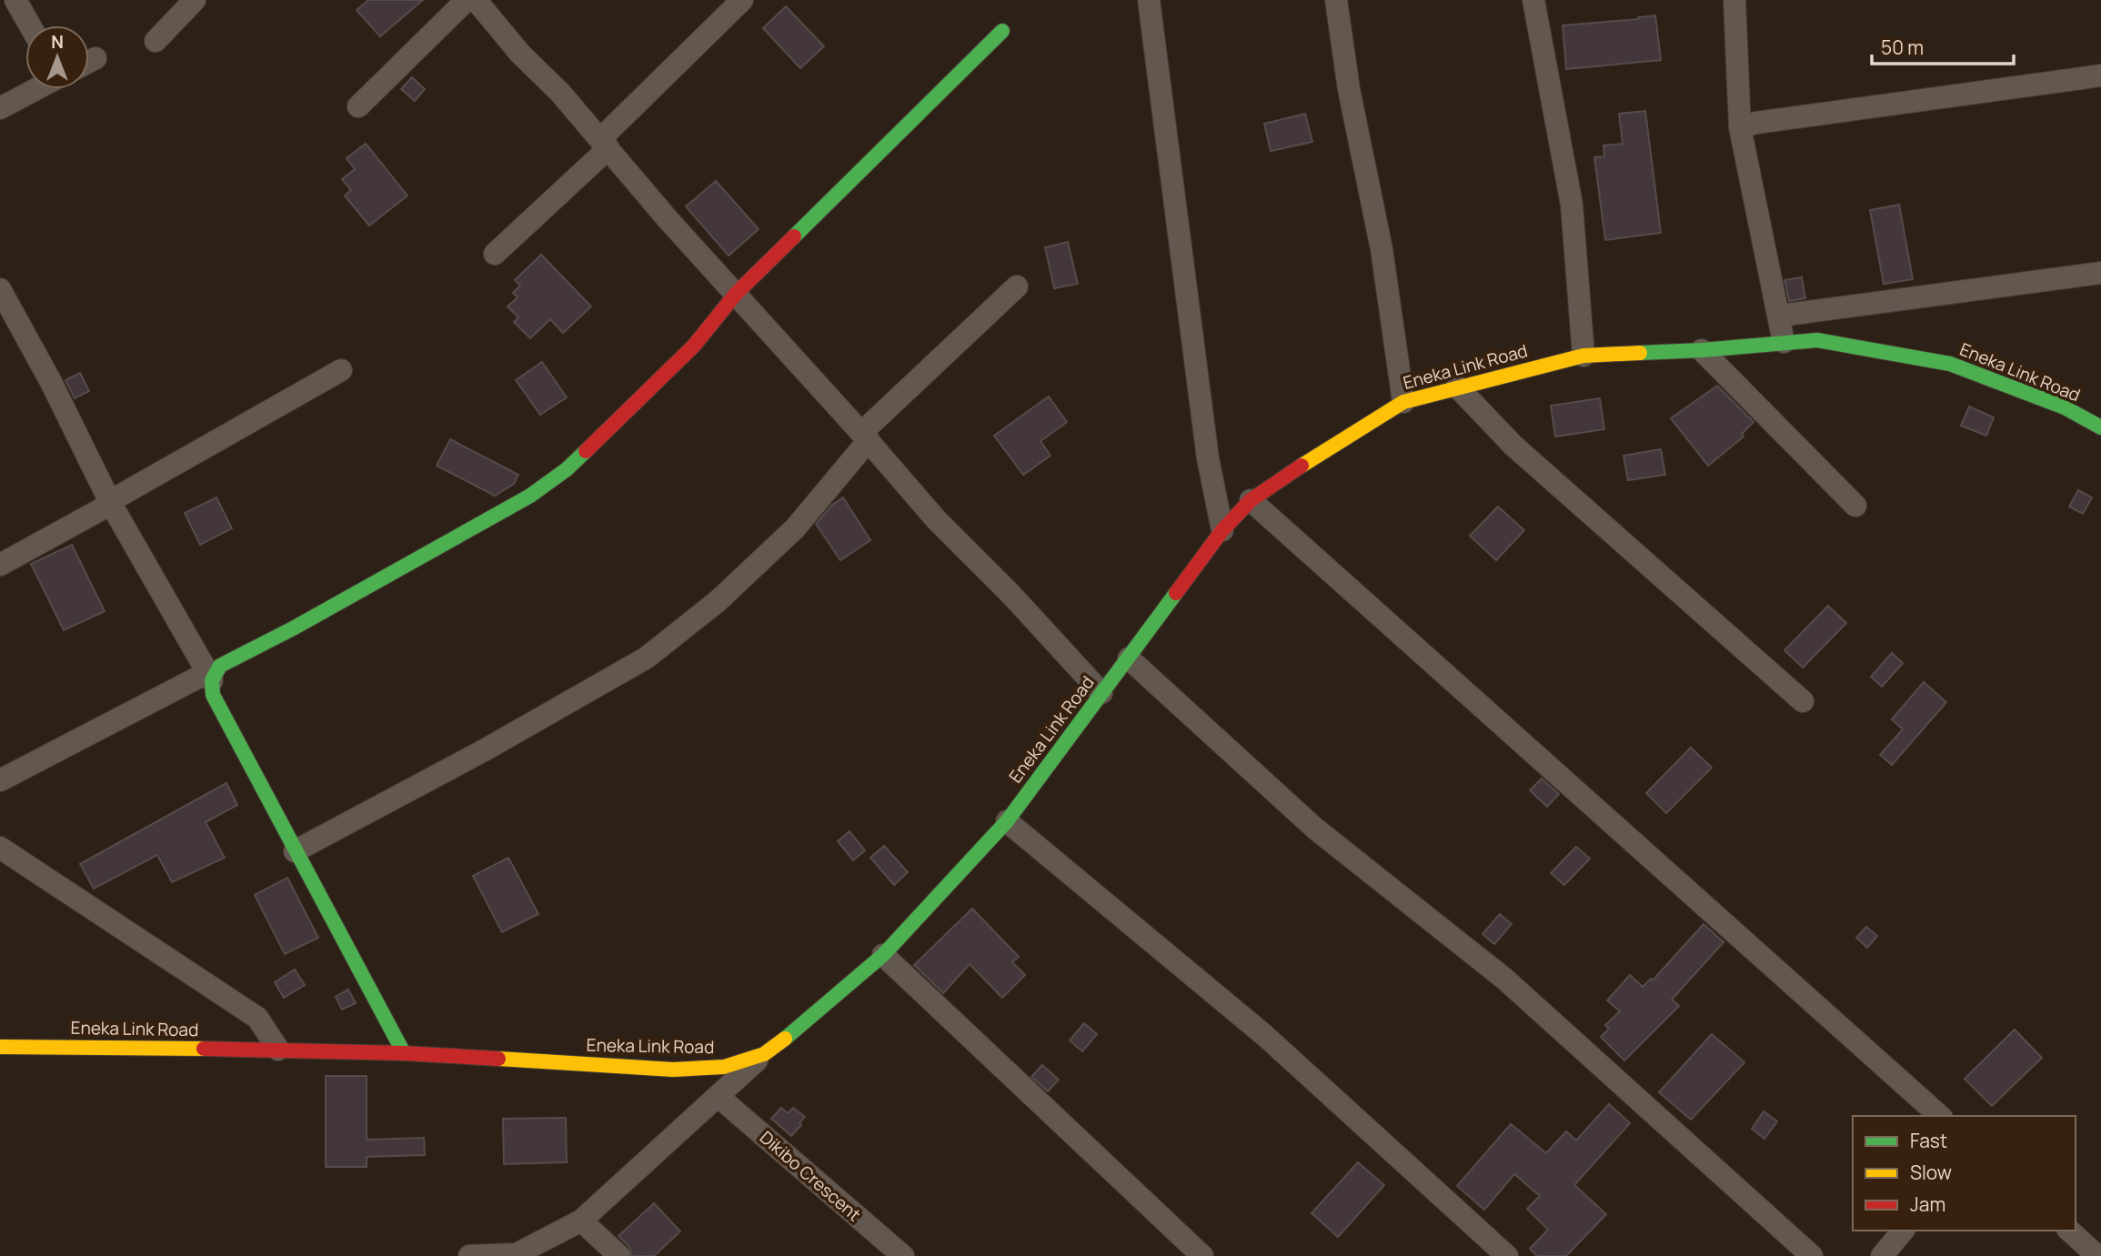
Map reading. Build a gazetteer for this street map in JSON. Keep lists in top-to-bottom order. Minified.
{"streets":{"street":["Eneka Link Road","Dikibo Crescent"]},"legend":["Fast","Slow","Jam"],"scale_bar":"50 m","north":"top"}
